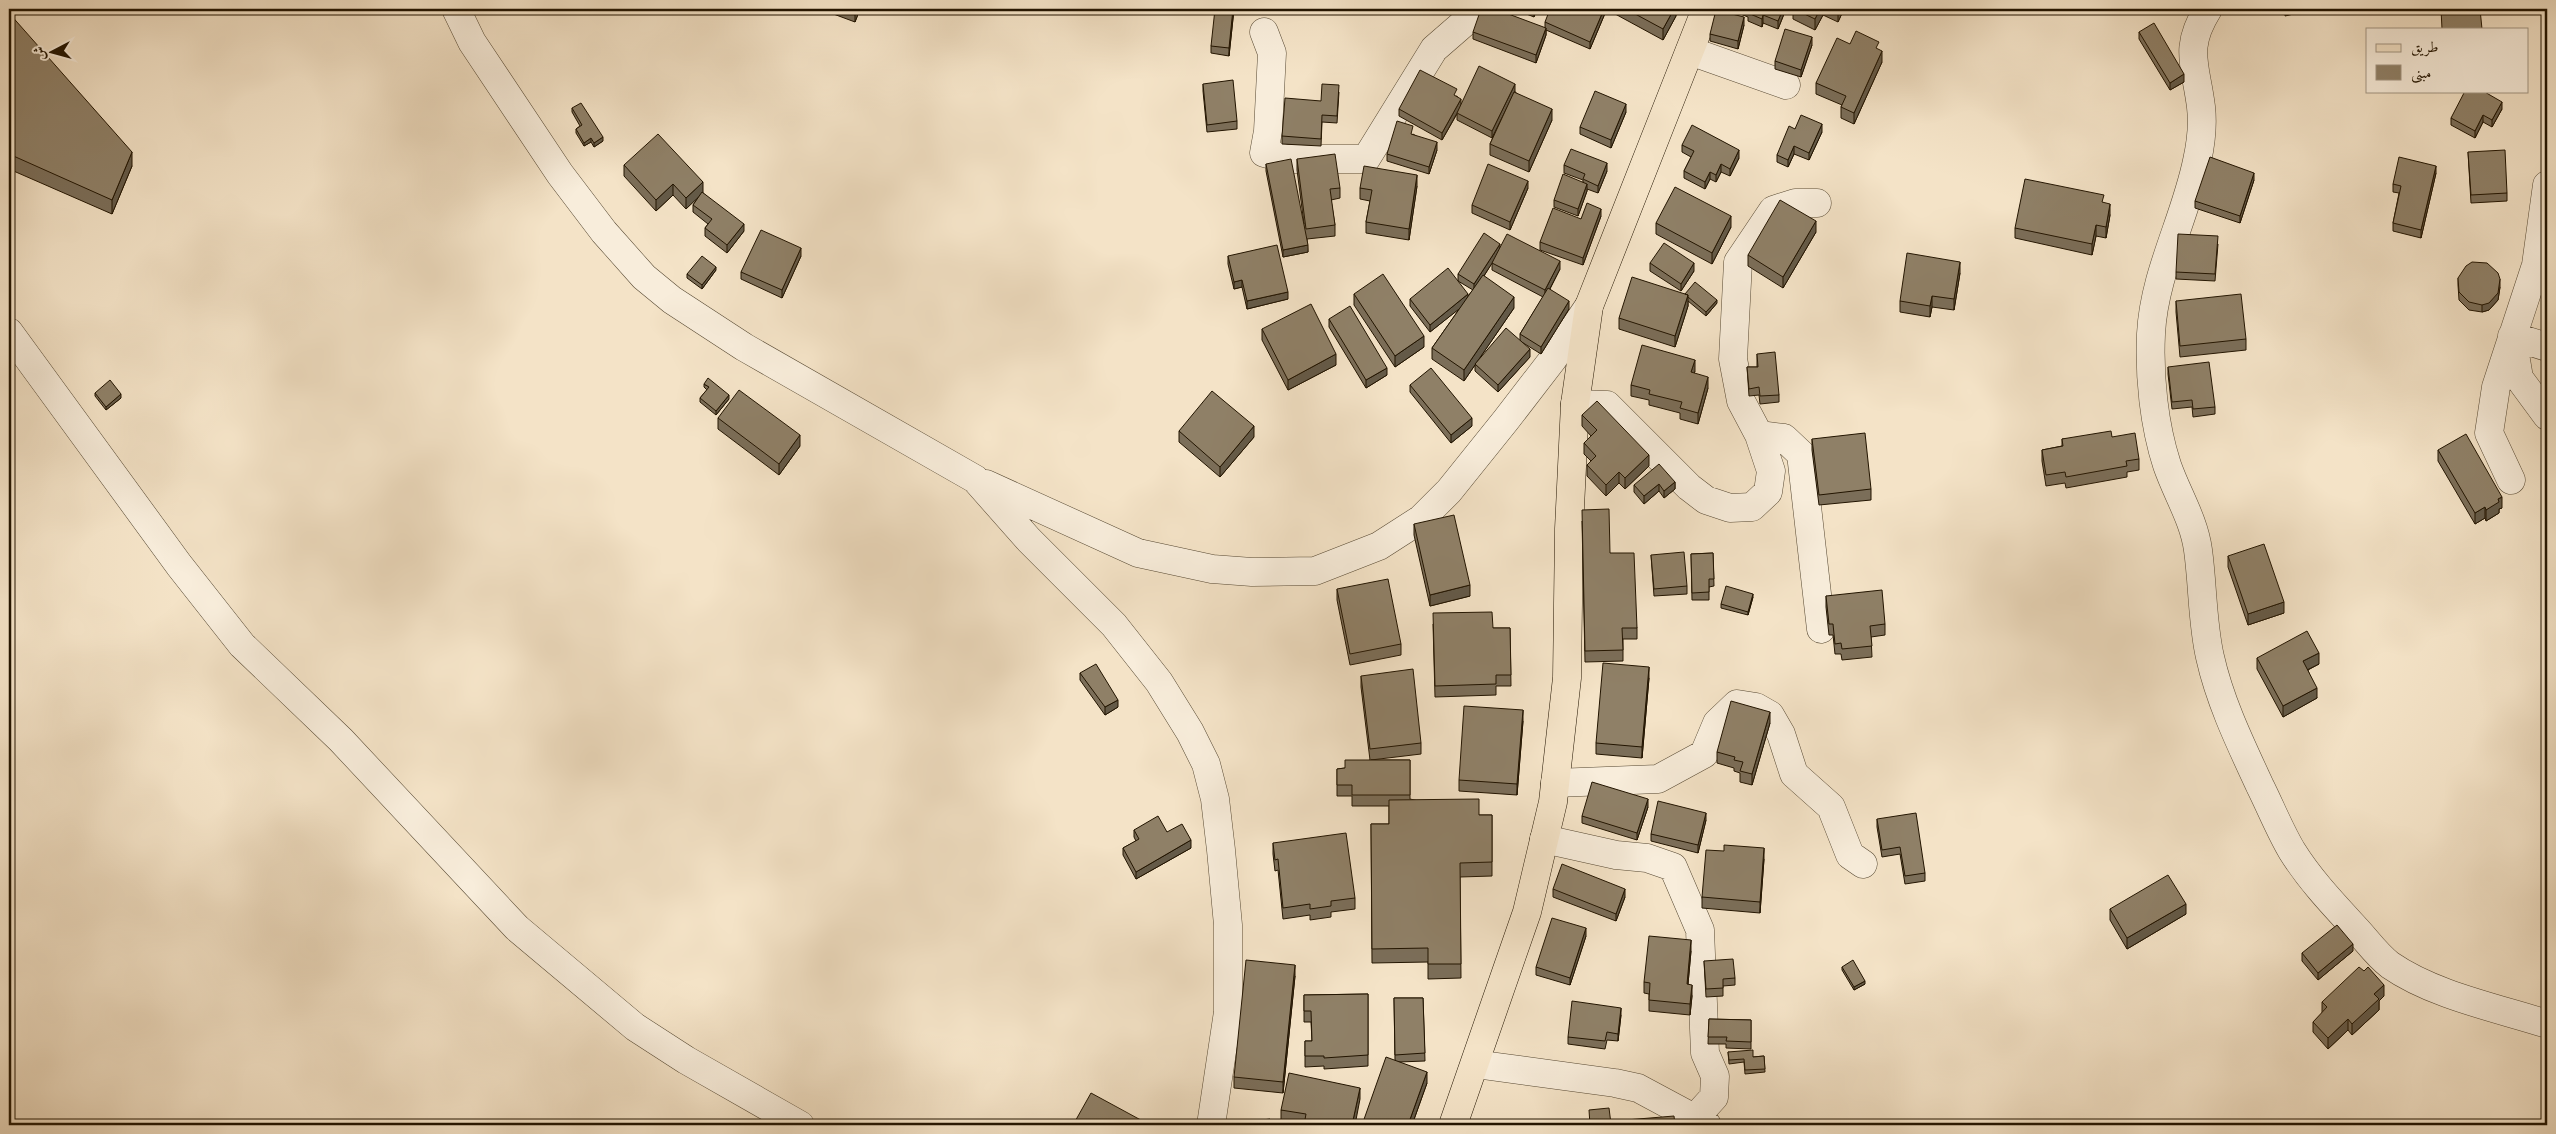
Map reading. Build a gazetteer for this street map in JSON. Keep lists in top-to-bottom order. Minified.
{"legend":["طريق","مبنى"],"north":"left"}
